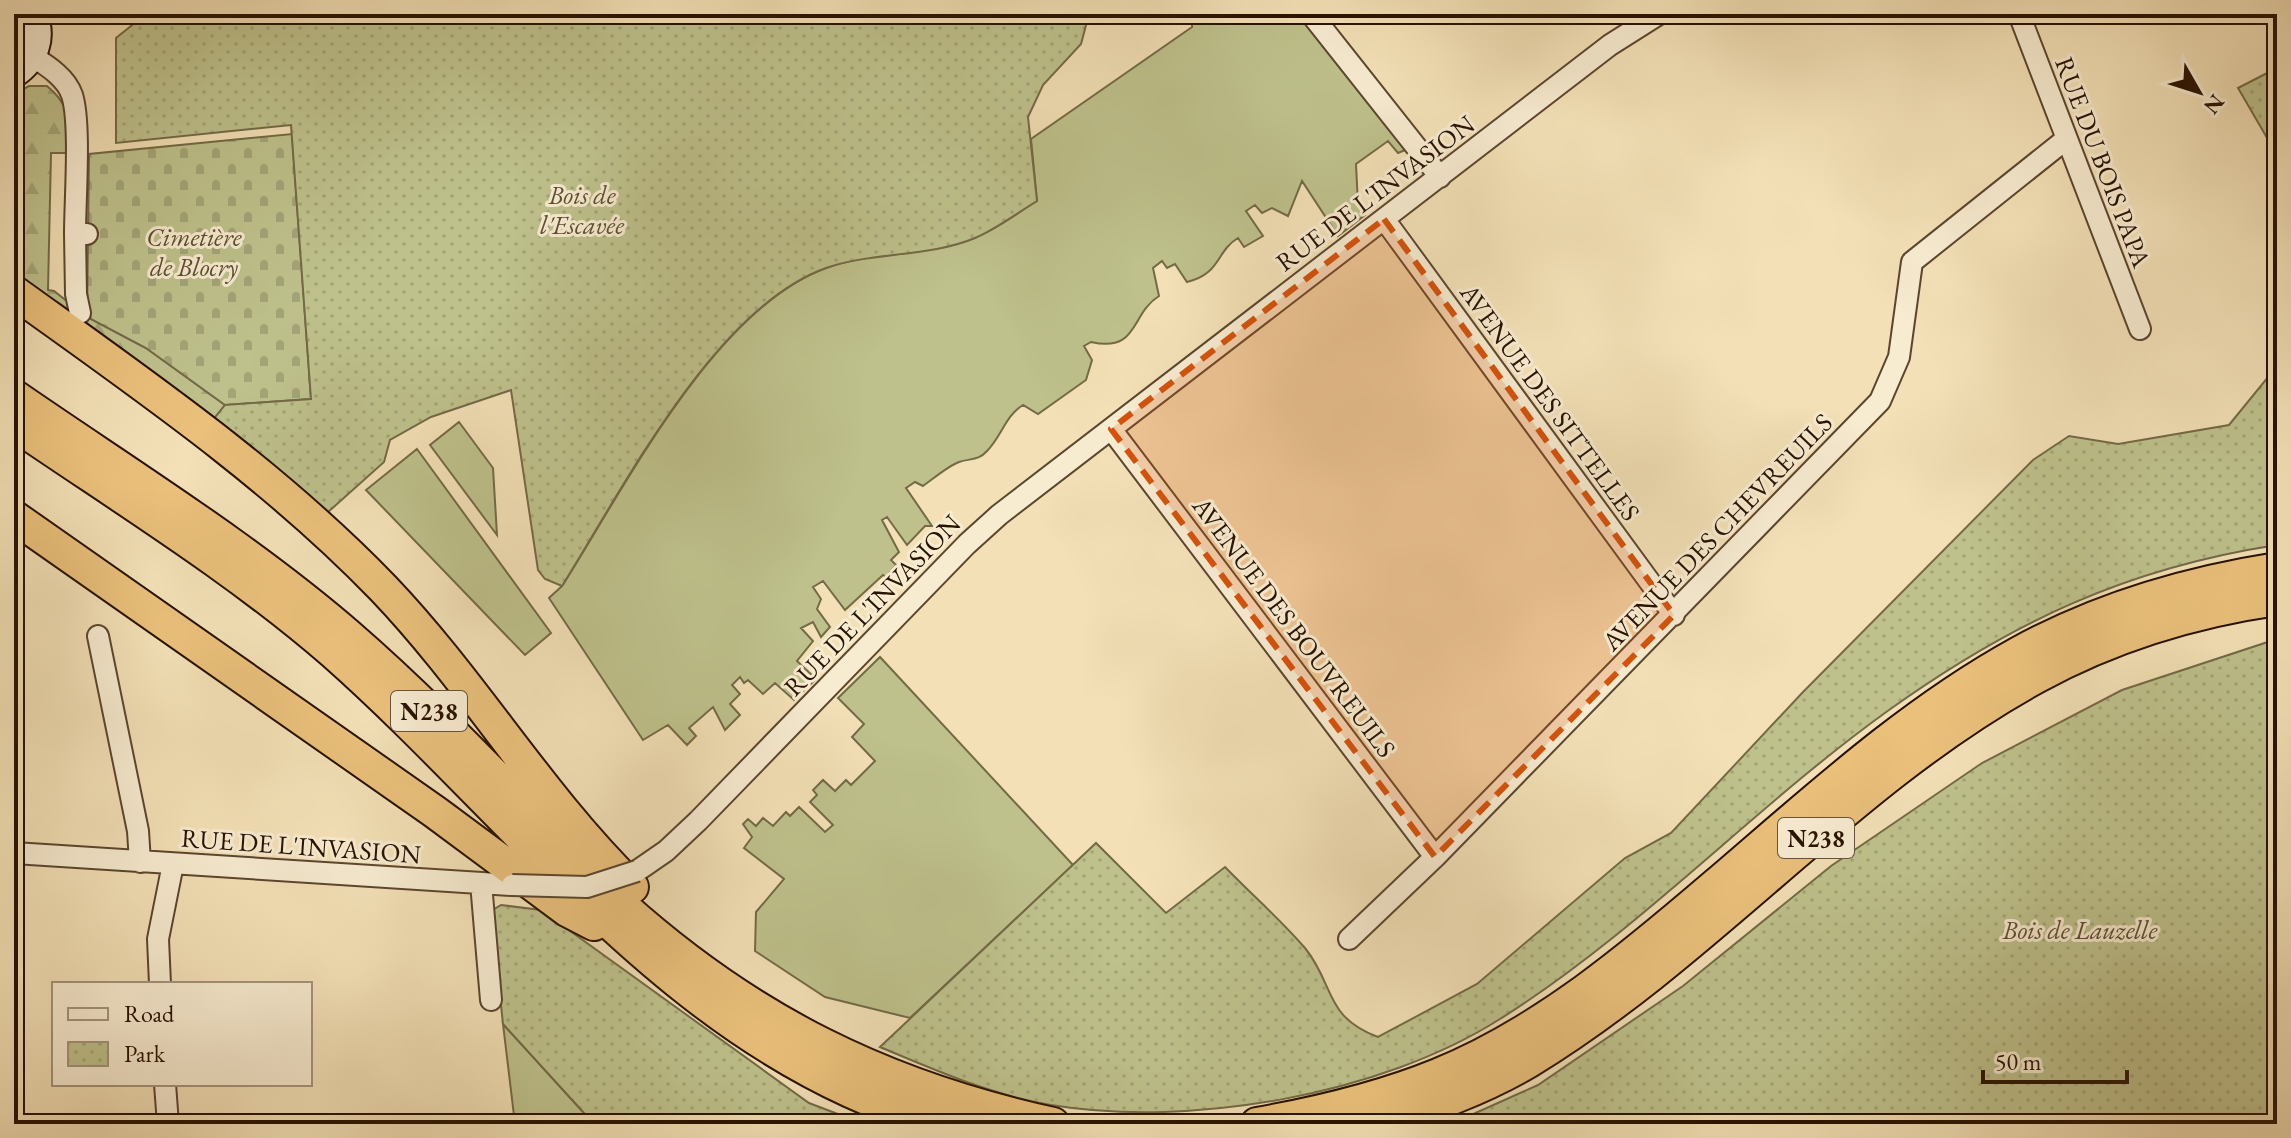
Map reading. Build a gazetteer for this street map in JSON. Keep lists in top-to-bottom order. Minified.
{"streets":{"highway":["N238"],"street":["RUE DU BOIS PAPA","RUE DE L'INVASION","AVENUE DES SITTELLES","AVENUE DES CHEVREUILS","AVENUE DES BOUVREUILS"]},"crossings":[["RUE DU BOIS PAPA","AVENUE DES CHEVREUILS"],["RUE DE L'INVASION","AVENUE DES SITTELLES"],["RUE DE L'INVASION","AVENUE DES BOUVREUILS"],["AVENUE DES SITTELLES","AVENUE DES CHEVREUILS"],["AVENUE DES CHEVREUILS","AVENUE DES BOUVREUILS"]],"parks":["Bois de l'Escavée","Cimetière de Blocry","Bois de Lauzelle"],"legend":["Road","Park"],"scale_bar":"50 m","north":"bottom right"}
